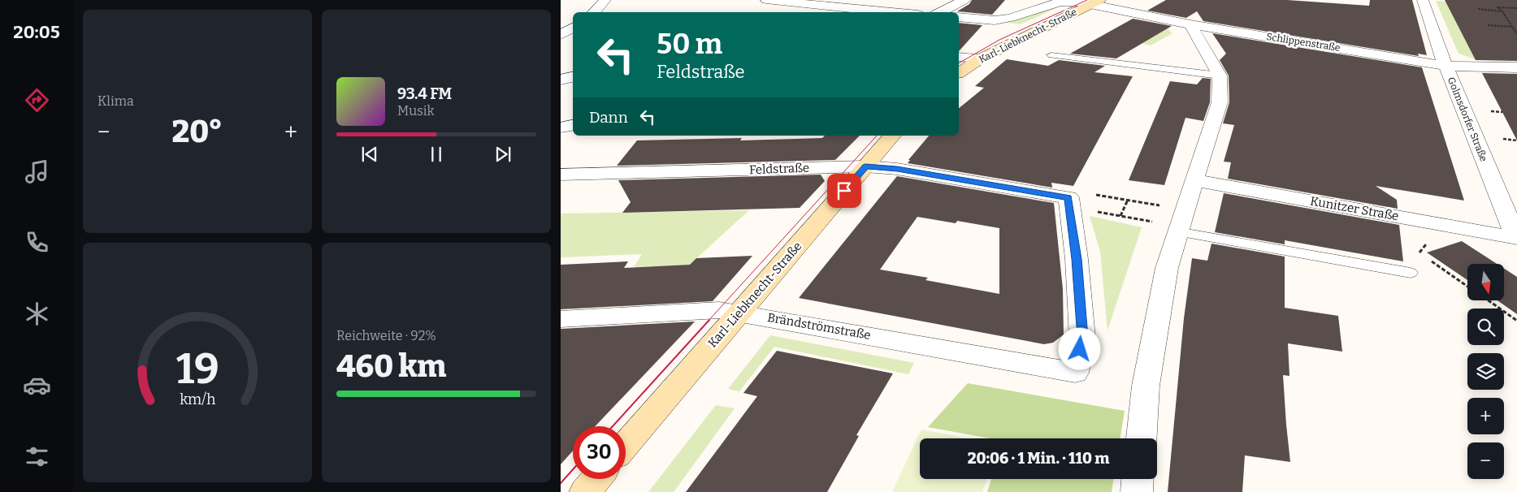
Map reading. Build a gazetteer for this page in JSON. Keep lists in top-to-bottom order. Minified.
{"streets":{"street":["Karl-Liebknecht-Straße","Schlippenstraße","Golmsdorfer Straße","Feldstraße","Kunitzer Straße","Brändströmstraße"]},"crossings":[["Karl-Liebknecht-Straße","Schlippenstraße"],["Karl-Liebknecht-Straße","Feldstraße"],["Karl-Liebknecht-Straße","Brändströmstraße"],["Schlippenstraße","Golmsdorfer Straße"],["Golmsdorfer Straße","Kunitzer Straße"],["Feldstraße","Brändströmstraße"]],"north":"bottom","page":{"tabs":"20:05","tile":["Klima",["Reichweite · 92%","460 km"]],"turn":["50 m","Feldstraße"],"song":["93.4 FM","Musik"],"then":"Dann","heat":["−","20°","+"],"map_buttons":["+","−"],"limit":"30","trip":"20:06 · 1 Min. · 110 m","gauge":["19","km/h"]}}
